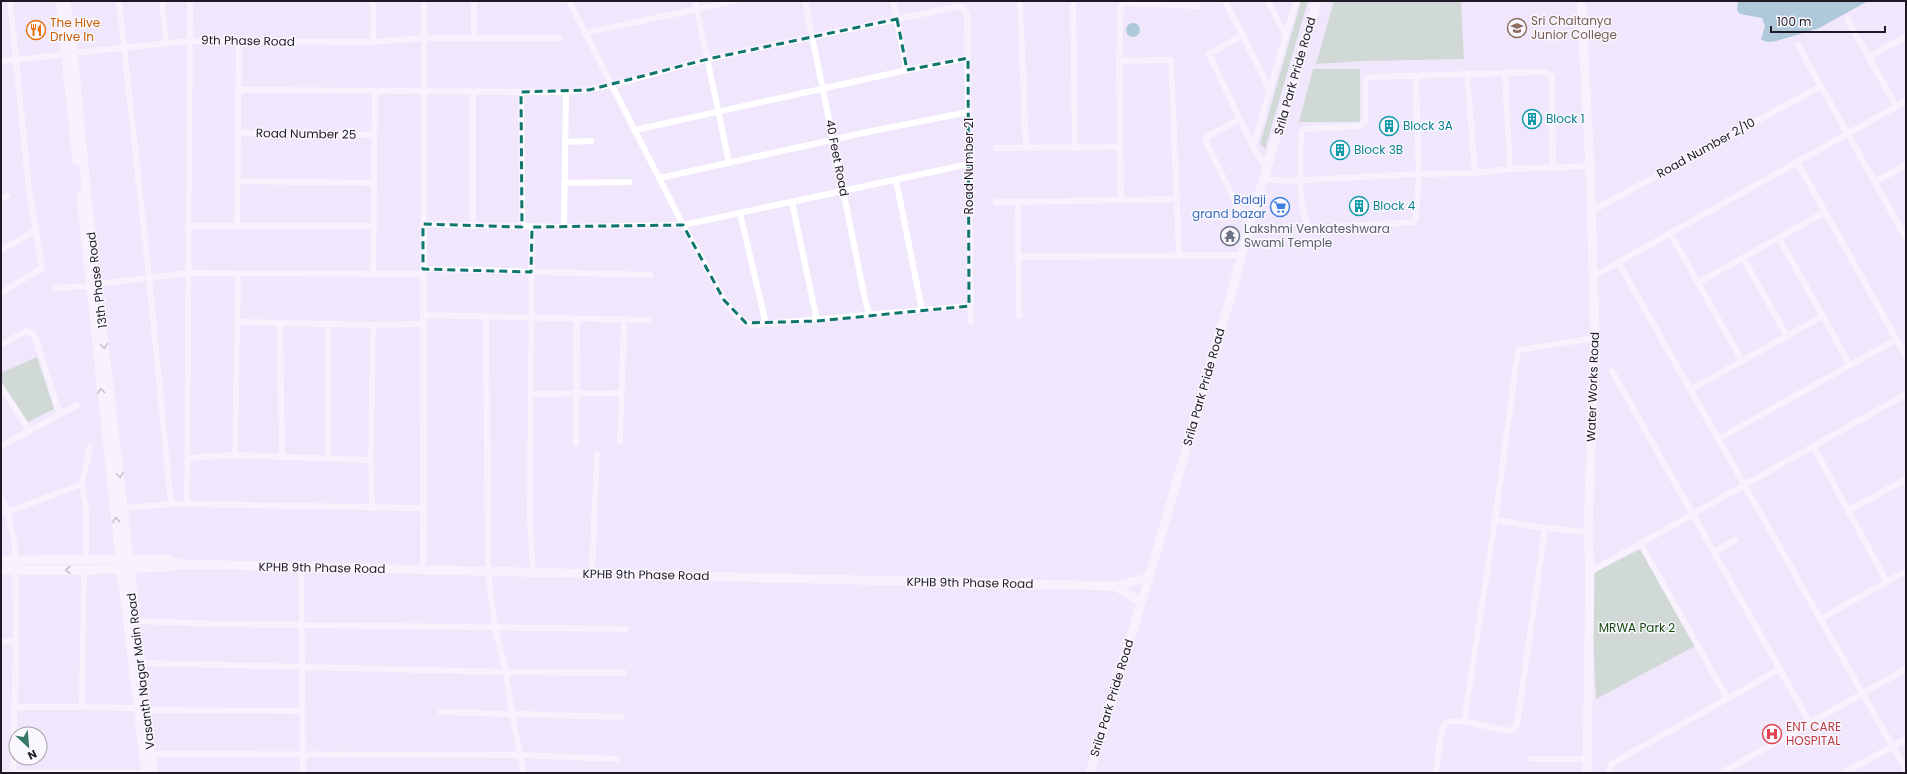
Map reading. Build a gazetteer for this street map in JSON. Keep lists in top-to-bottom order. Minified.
{"streets":{"street":["9th Phase Road","Srila Park Pride Road","Road Number 25","Road Number 2/10","40 Feet Road","Road Number 21","13th Phase Road","Water Works Road","KPHB 9th Phase Road","Vasanth Nagar Main Road"]},"crossings":[["9th Phase Road","13th Phase Road"],["Srila Park Pride Road","KPHB 9th Phase Road"],["Road Number 2/10","Water Works Road"],["13th Phase Road","KPHB 9th Phase Road"],["13th Phase Road","Vasanth Nagar Main Road"],["KPHB 9th Phase Road","Vasanth Nagar Main Road"]],"parks":["MRWA Park 2"],"places":{"school or university":["Sri Chaitanya Junior College"],"restaurant":["The Hive Drive In"],"building":["Block 1","Block 3A","Block 3B","Block 4"],"supermarket":["Balaji grand bazar"],"temple":["Lakshmi Venkateshwara Swami Temple"],"hospital":["ENT CARE HOSPITAL"]},"scale_bar":"100 m","north":"bottom right"}
